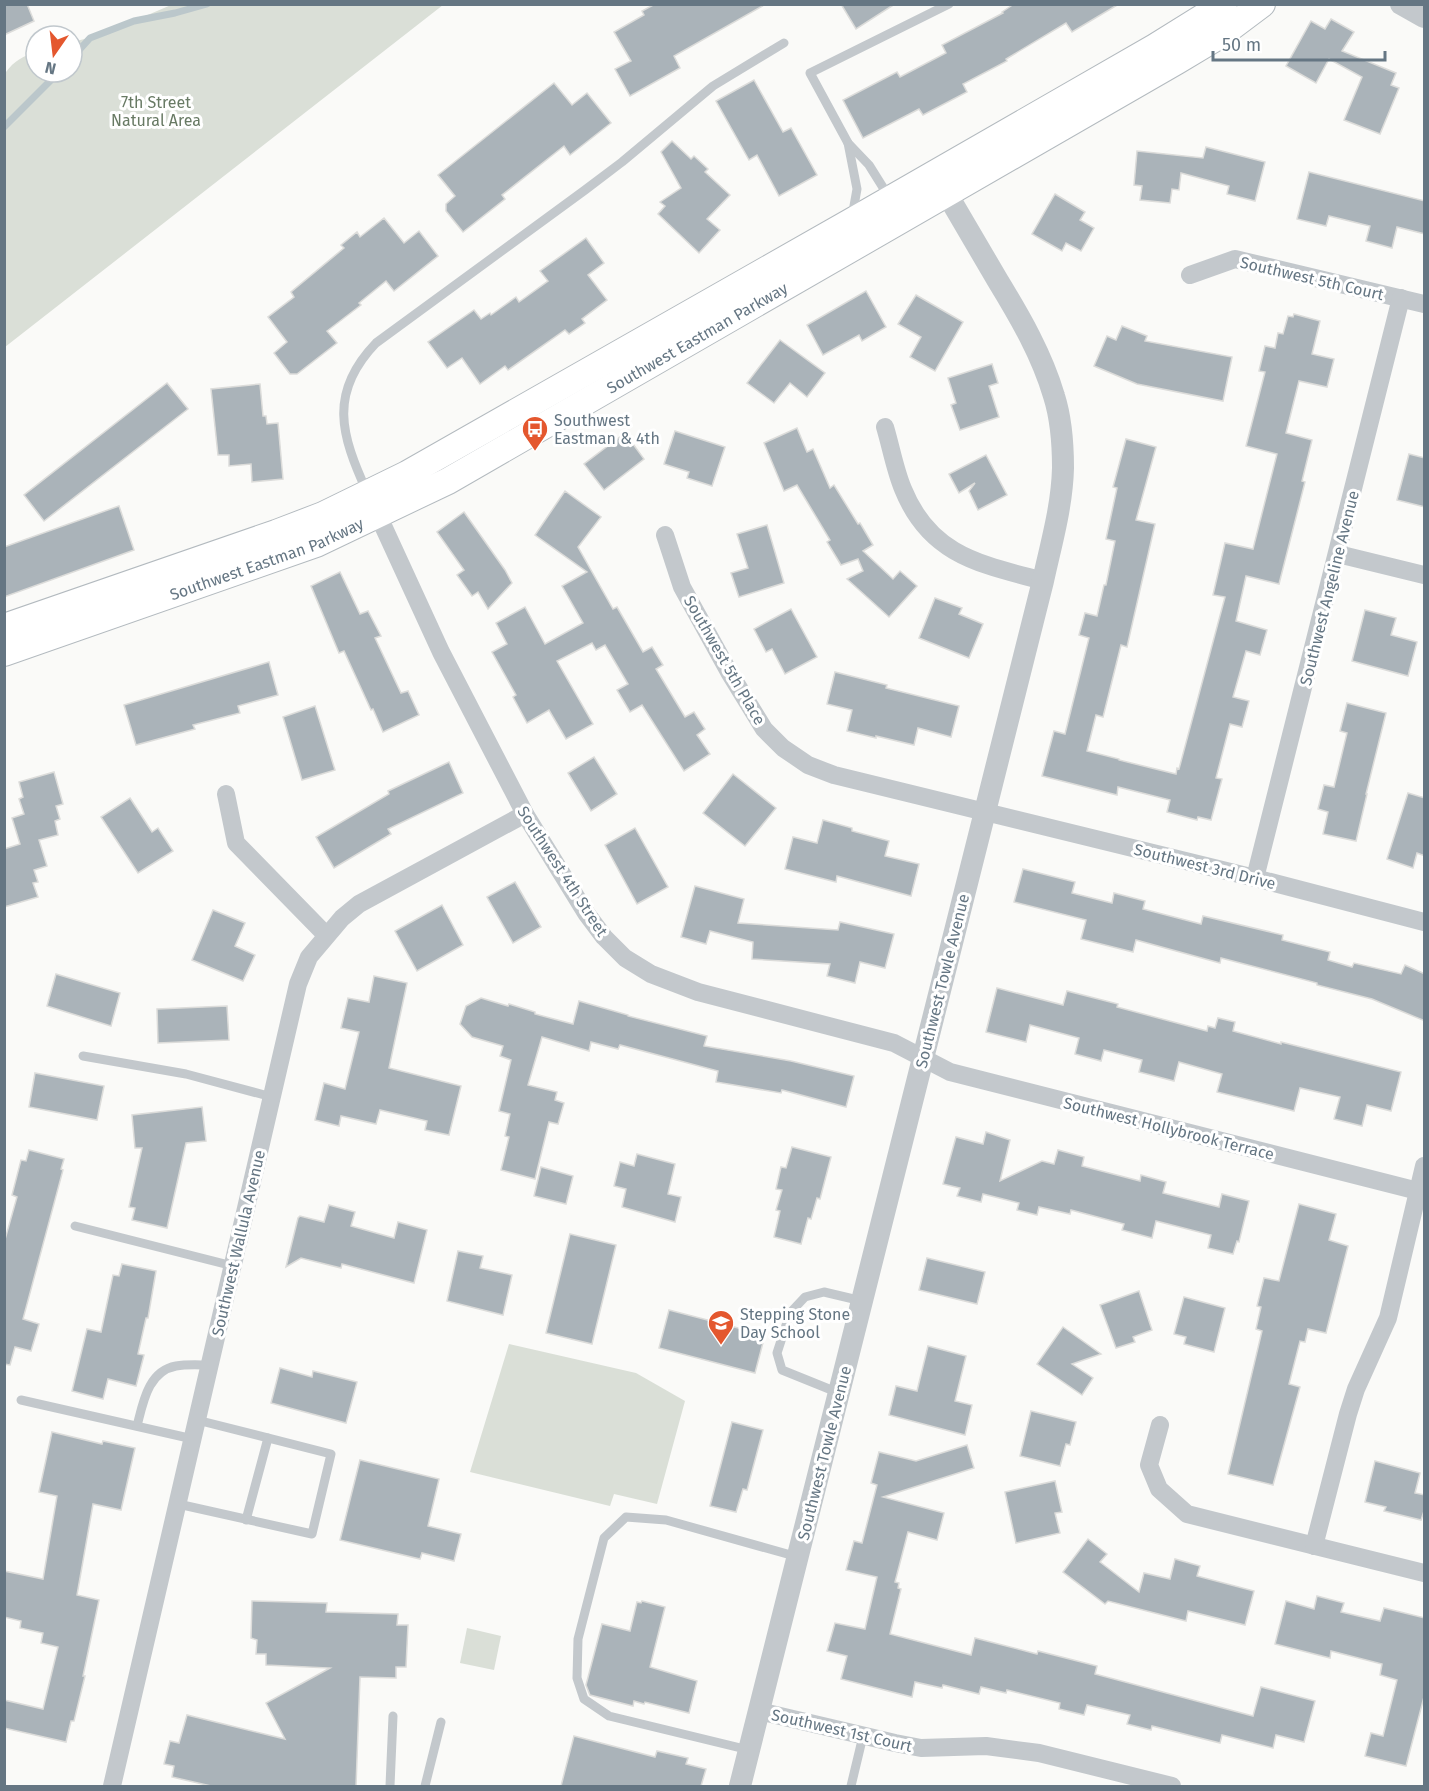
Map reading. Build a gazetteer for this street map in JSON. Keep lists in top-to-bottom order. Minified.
{"streets":{"main road":["Southwest Eastman Parkway"],"street":["Southwest 5th Court","Southwest Angeline Avenue","Southwest 5th Place","Southwest 3rd Drive","Southwest 4th Street","Southwest Towle Avenue","Southwest Hollybrook Terrace","Southwest Wallula Avenue","Southwest 1st Court"]},"crossings":[["Southwest 5th Court","Southwest Angeline Avenue"],["Southwest Eastman Parkway","Southwest 4th Street"],["Southwest Eastman Parkway","Southwest Towle Avenue"],["Southwest Angeline Avenue","Southwest 3rd Drive"],["Southwest 5th Place","Southwest 3rd Drive"],["Southwest 5th Place","Southwest Towle Avenue"],["Southwest 3rd Drive","Southwest Towle Avenue"],["Southwest 4th Street","Southwest Towle Avenue"],["Southwest 4th Street","Southwest Hollybrook Terrace"],["Southwest 4th Street","Southwest Wallula Avenue"],["Southwest Towle Avenue","Southwest Hollybrook Terrace"],["Southwest Towle Avenue","Southwest 1st Court"]],"parks":["7th Street Natural Area"],"places":{"bus stop":["Southwest Eastman & 4th"],"school or university":["Stepping Stone Day School"]},"scale_bar":"50 m","north":"bottom"}
